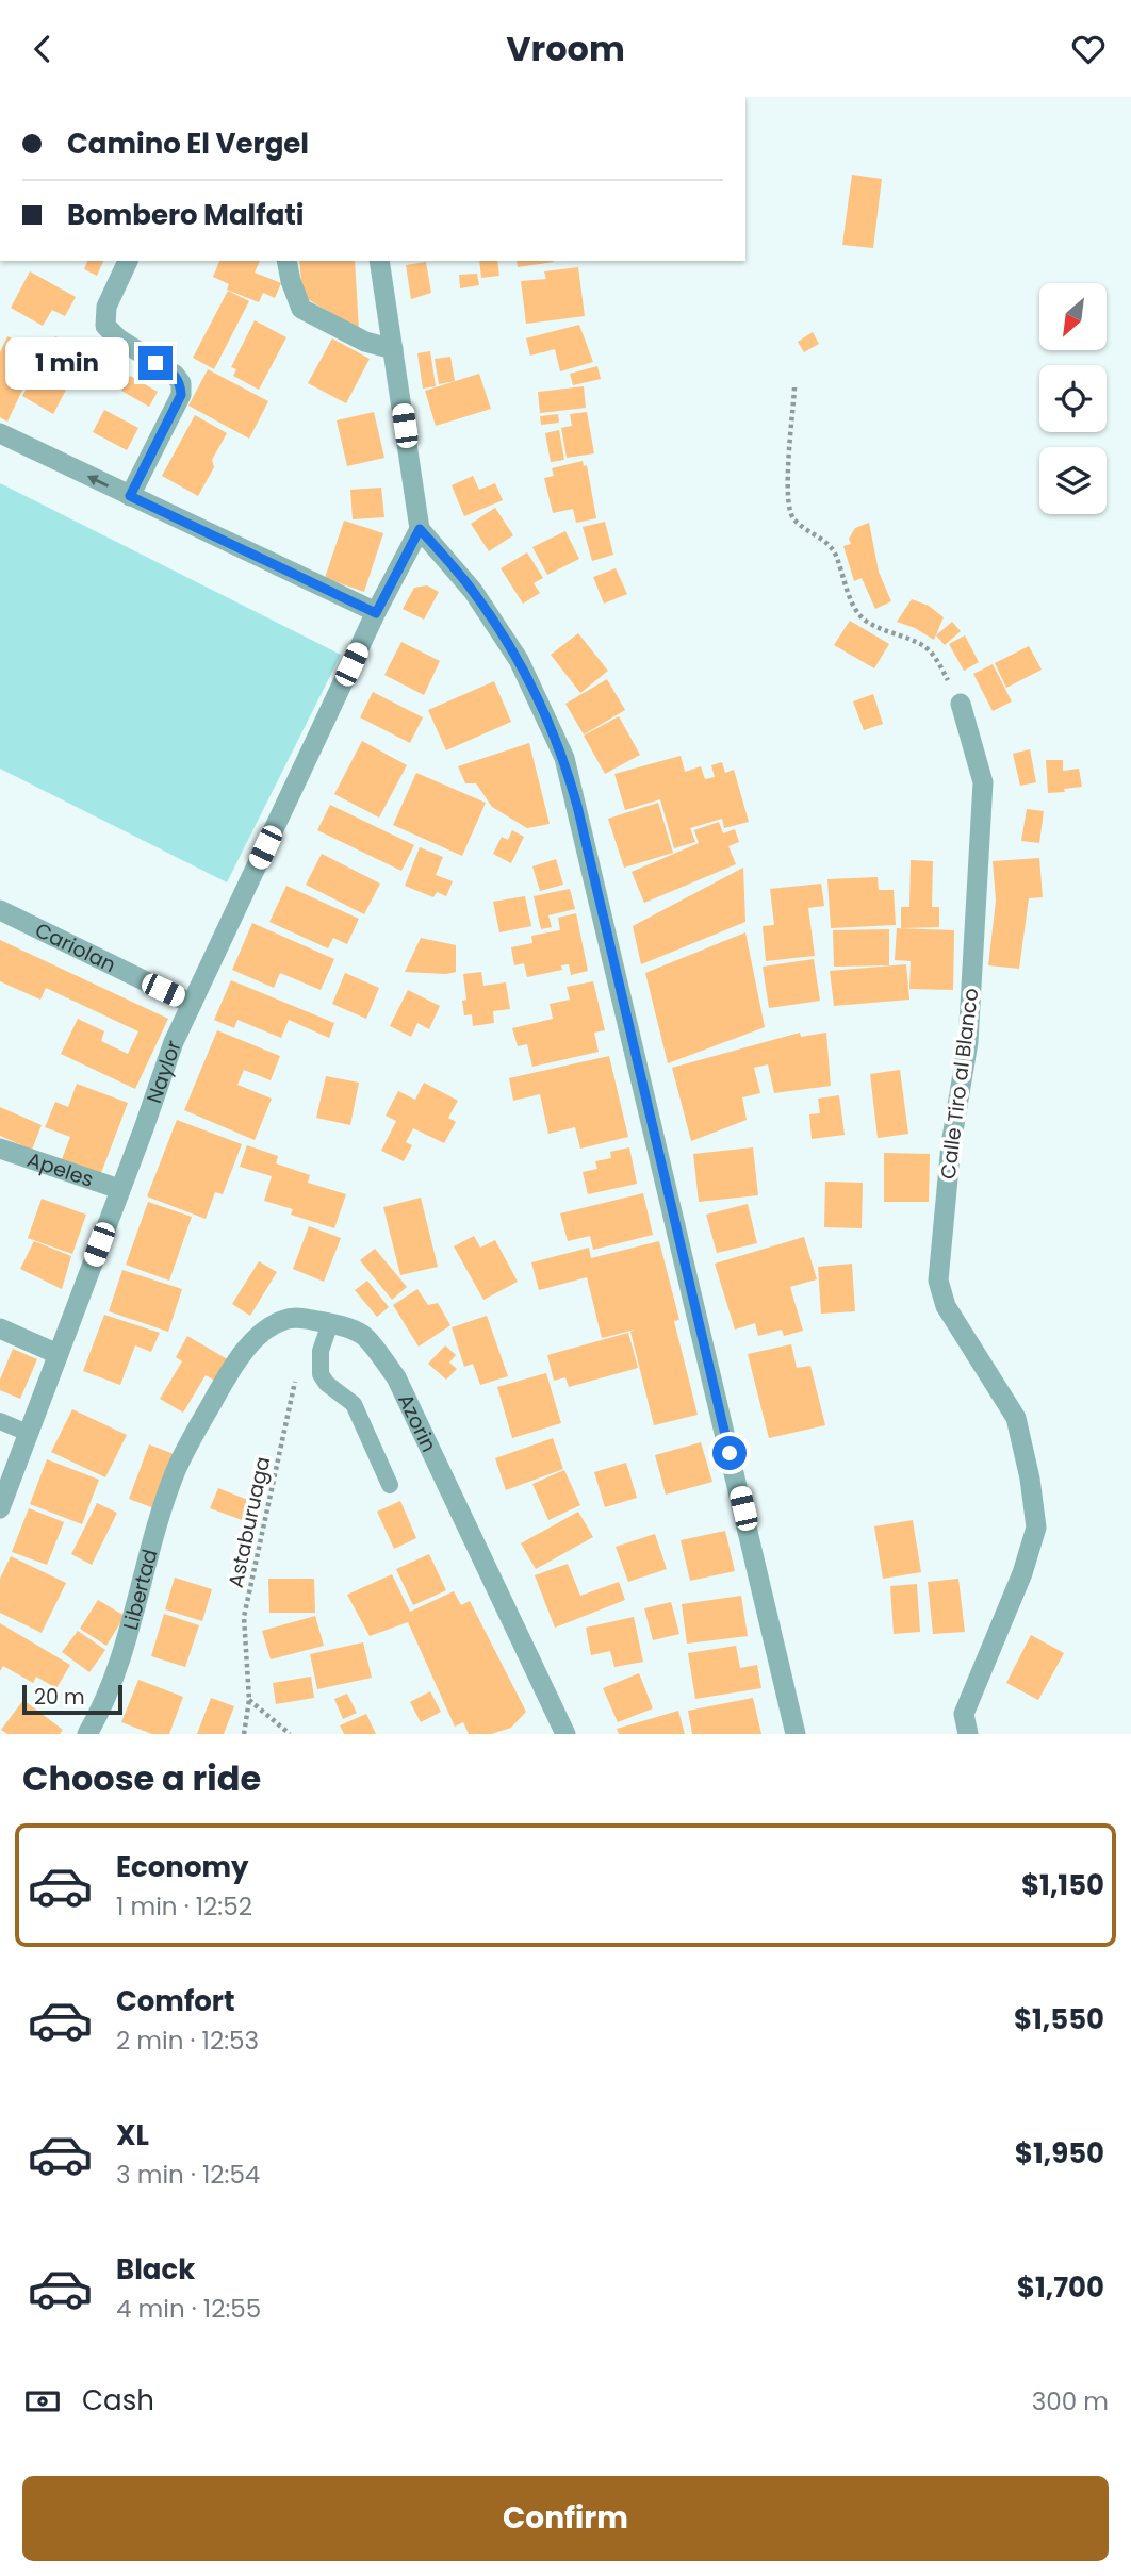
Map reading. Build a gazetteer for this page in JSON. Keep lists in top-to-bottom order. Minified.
{"streets":{"street":["Cariolan","Naylor","Calle Tiro al Blanco","Apeles","Azorin","Libertad"],"path":["Astaburuaga"]},"crossings":[["Cariolan","Naylor"],["Naylor","Apeles"],["Azorin","Libertad"]],"scale_bar":"20 m","north":"bottom left","page":{"header":"Vroom","banner":["Camino El Vergel","Bombero Malfati"],"bubble":"1 min","scale":"20 m","heading":"Choose a ride","list":[{"name":"Economy","note":"1 min · 12:52","value":"$1,150"},{"name":"Comfort","note":"2 min · 12:53","value":"$1,550"},{"name":"XL","note":"3 min · 12:54","value":"$1,950"},{"name":"Black","note":"4 min · 12:55","value":"$1,700"}],"pay":["Cash","300 m"],"buttons":"Confirm"}}
